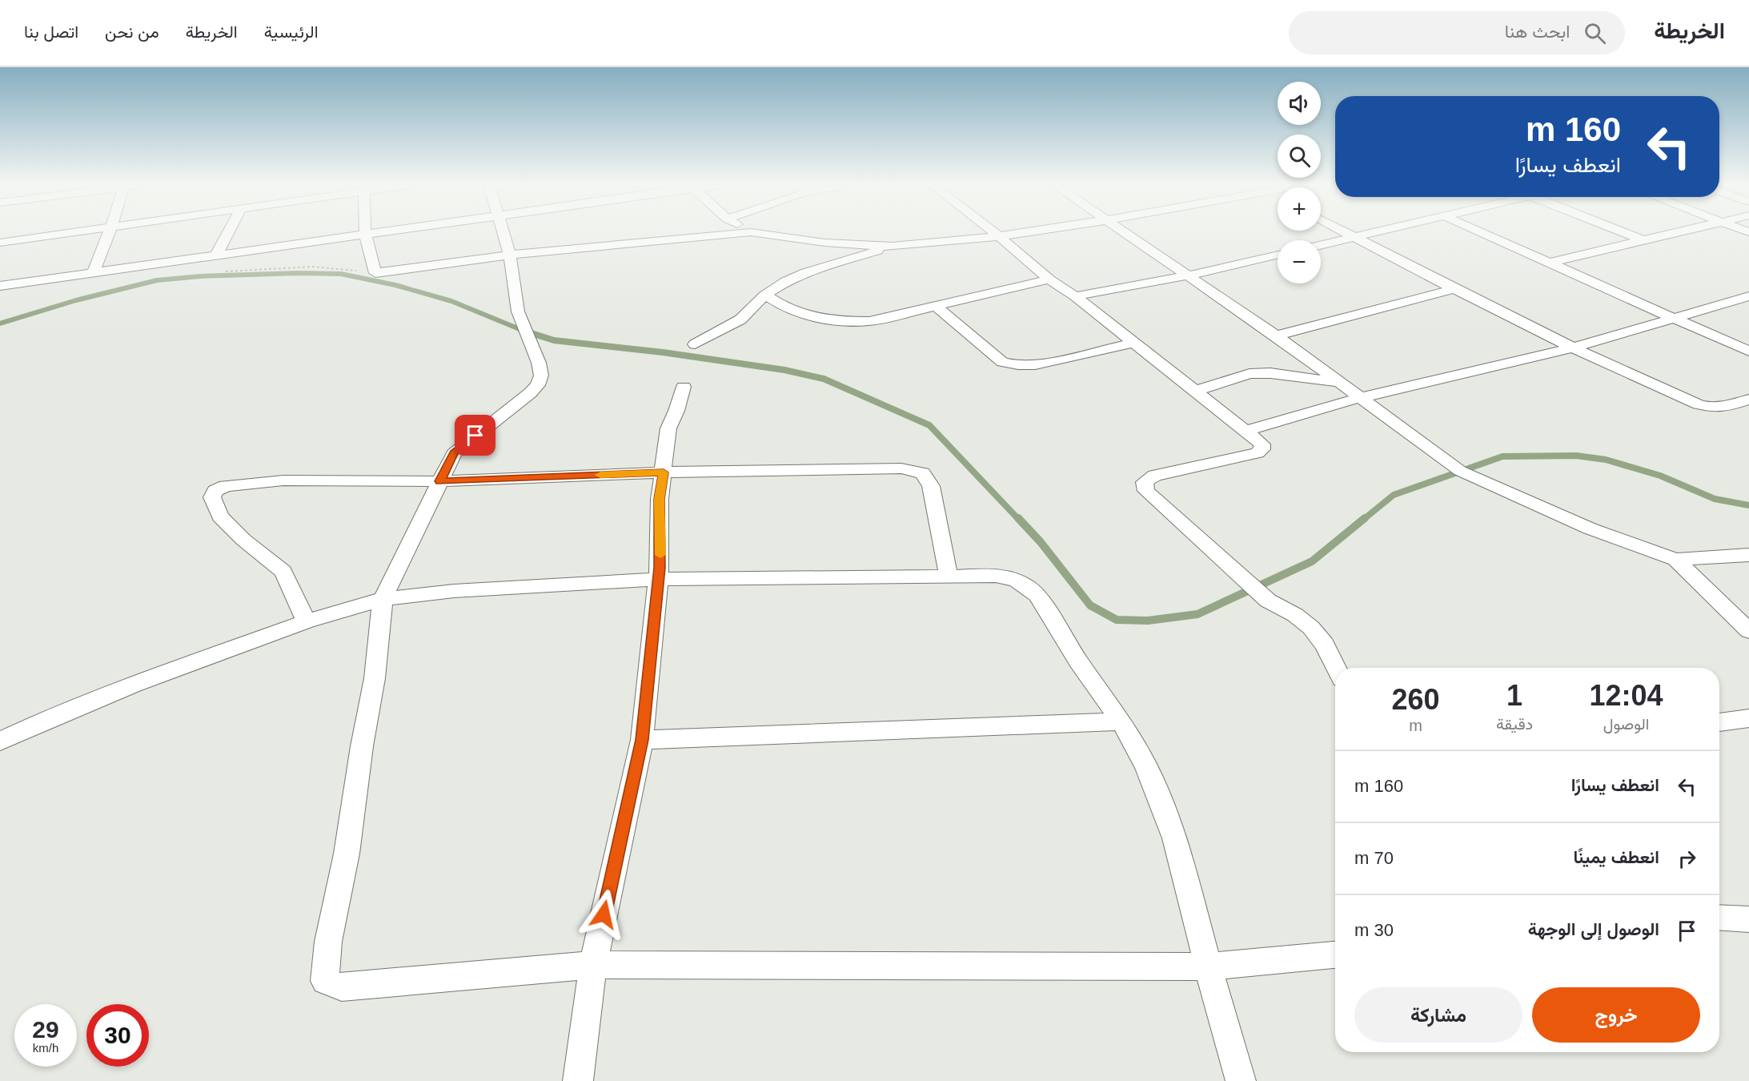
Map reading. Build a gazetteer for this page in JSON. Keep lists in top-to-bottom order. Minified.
{"page":{"header":"الخريطة","search":"ابحث هنا","nav":["الرئيسية","الخريطة","من نحن","اتصل بنا"],"map_buttons":["+","−"],"turn":["160 m","انعطف يسارًا"],"eta":["12:04","الوصول","1","دقيقة","260","m"],"list":[{"name":"انعطف يسارًا","value":"160 m"},{"name":"انعطف يمينًا","value":"70 m"},{"name":"الوصول إلى الوجهة","value":"30 m"}],"buttons":["خروج","مشاركة"],"speed":"29 km/h","limit":"30"}}
